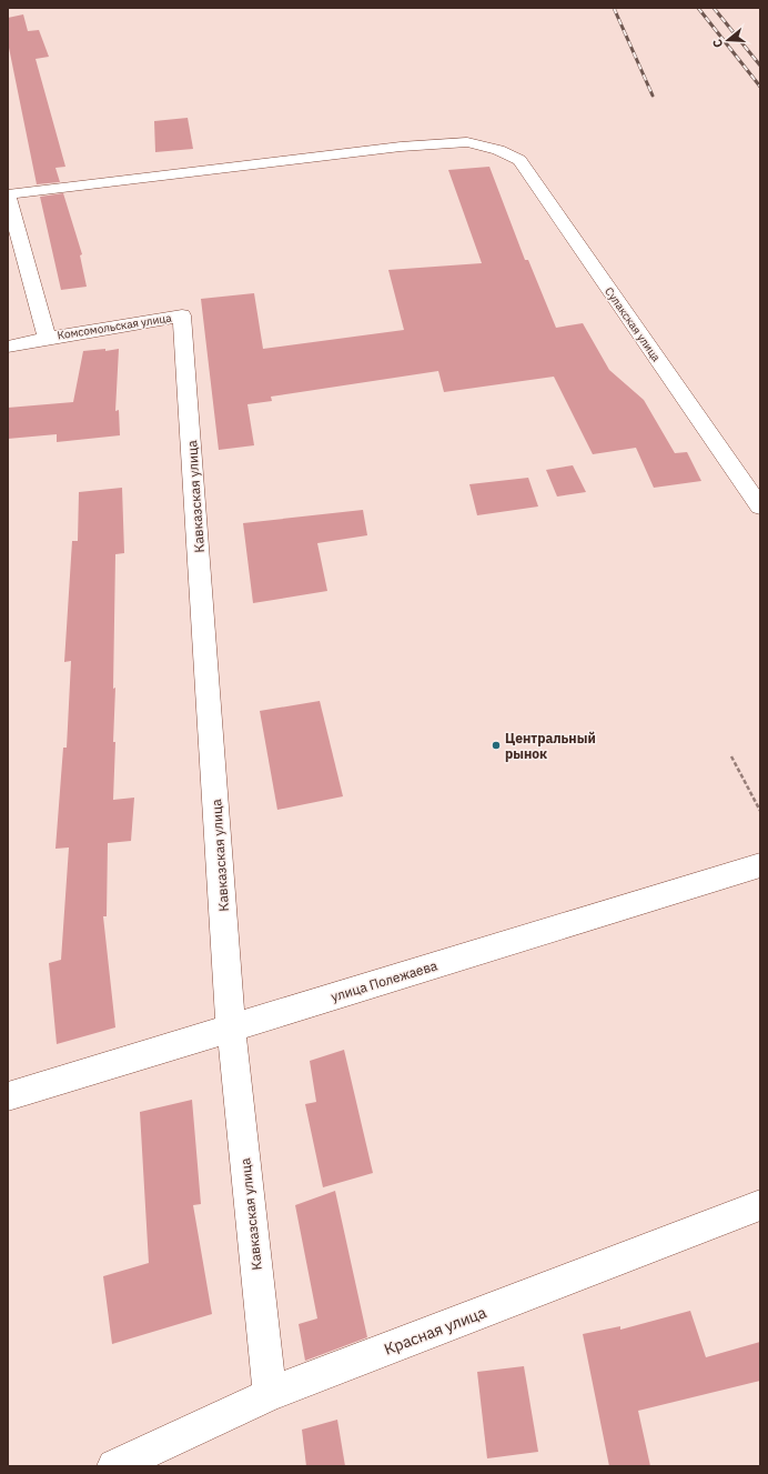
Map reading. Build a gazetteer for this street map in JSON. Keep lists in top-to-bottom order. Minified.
{"streets":{"street":["Сулакская улица","Комсомольская улица","Кавказская улица","улица Полежаева","Красная улица"]},"crossings":[["Сулакская улица","Комсомольская улица"],["Комсомольская улица","Кавказская улица"],["Кавказская улица","улица Полежаева"],["Кавказская улица","Красная улица"]],"places":["Центральный рынок"],"north":"left"}
